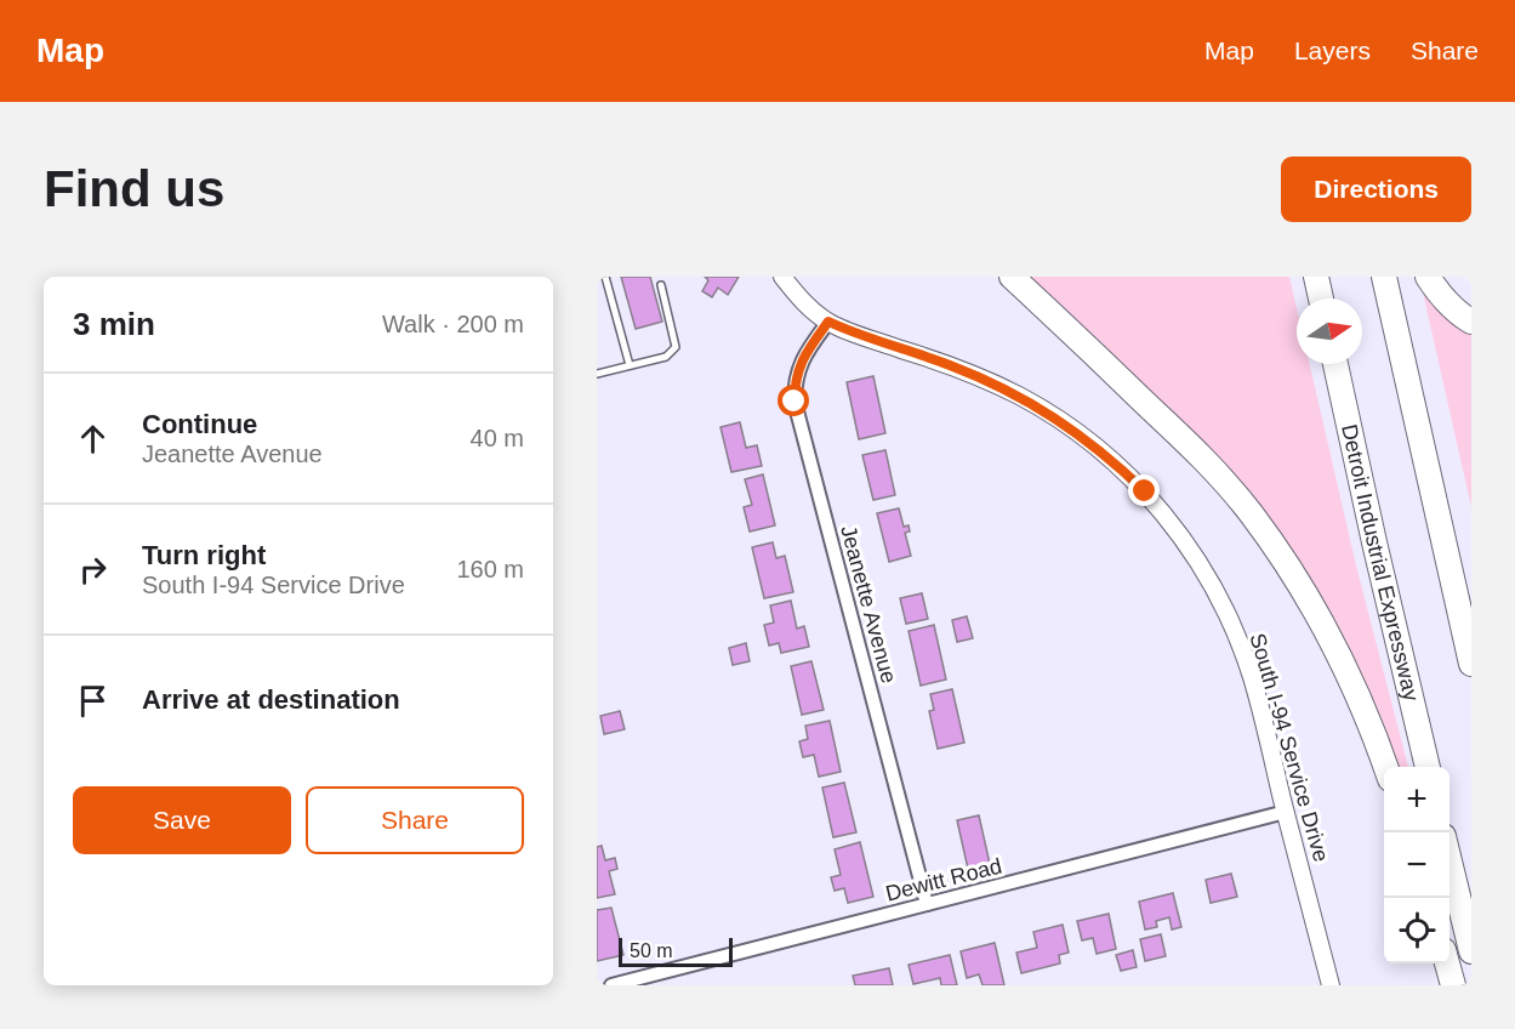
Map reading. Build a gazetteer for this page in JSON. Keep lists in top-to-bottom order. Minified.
{"streets":{"highway":["Detroit Industrial Expressway"],"street":["Jeanette Avenue","South I-94 Service Drive","Dewitt Road"]},"crossings":[["Jeanette Avenue","South I-94 Service Drive"],["Jeanette Avenue","Dewitt Road"],["South I-94 Service Drive","Dewitt Road"]],"scale_bar":"50 m","north":"right","page":{"header":"Map","nav":["Map","Layers","Share"],"buttons":["Directions",["Save","Share"]],"title":"Find us","heading":["3 min","Walk · 200 m"],"list":[["Continue","Jeanette Avenue","40 m"],["Turn right","South I-94 Service Drive","160 m"],"Arrive at destination"],"map_buttons":["+","−"],"scale":"50 m"}}
